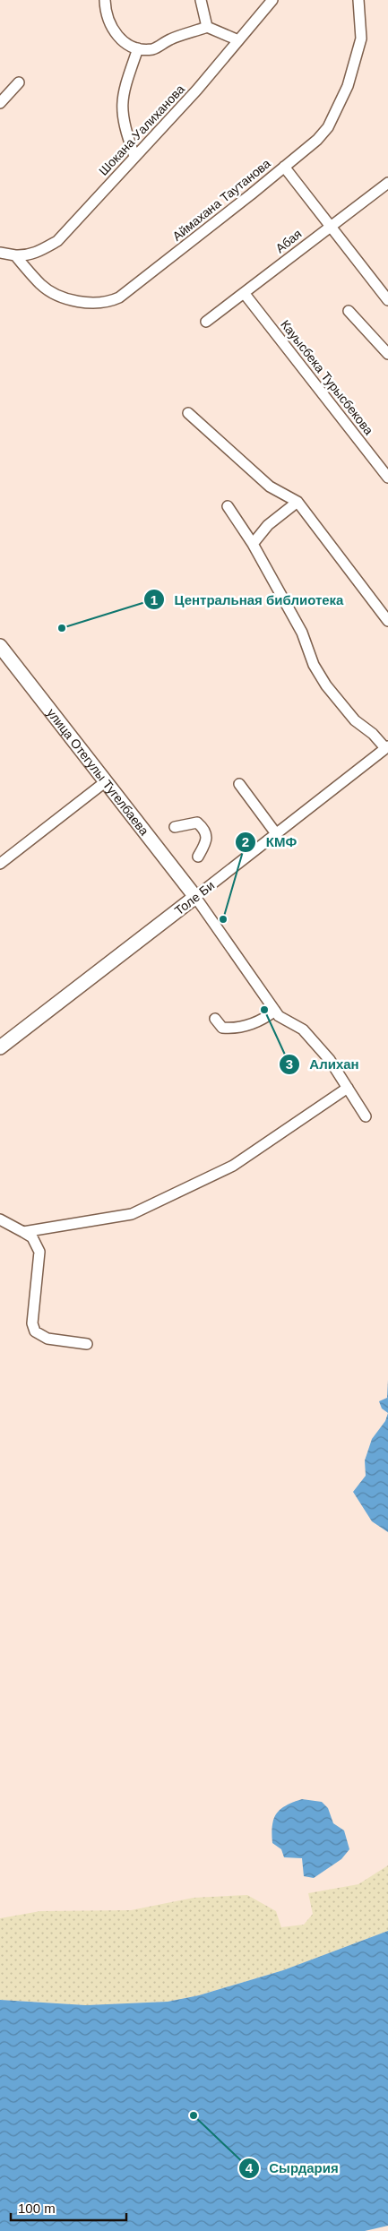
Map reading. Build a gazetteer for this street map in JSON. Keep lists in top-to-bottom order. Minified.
{"streets":{"main road":["улица Отегулы Тугелбаева","Толе Би"],"street":["Шокана Уалиханова","Аймахана Таутанова","Абая","Кауысбека Турысбекова"]},"crossings":[["Шокана Уалиханова","Аймахана Таутанова"],["Абая","Кауысбека Турысбекова"],["улица Отегулы Тугелбаева","Толе Би"]],"places":["Центральная библиотека","КМФ","Алихан","Сырдария"],"scale_bar":"100 m"}
